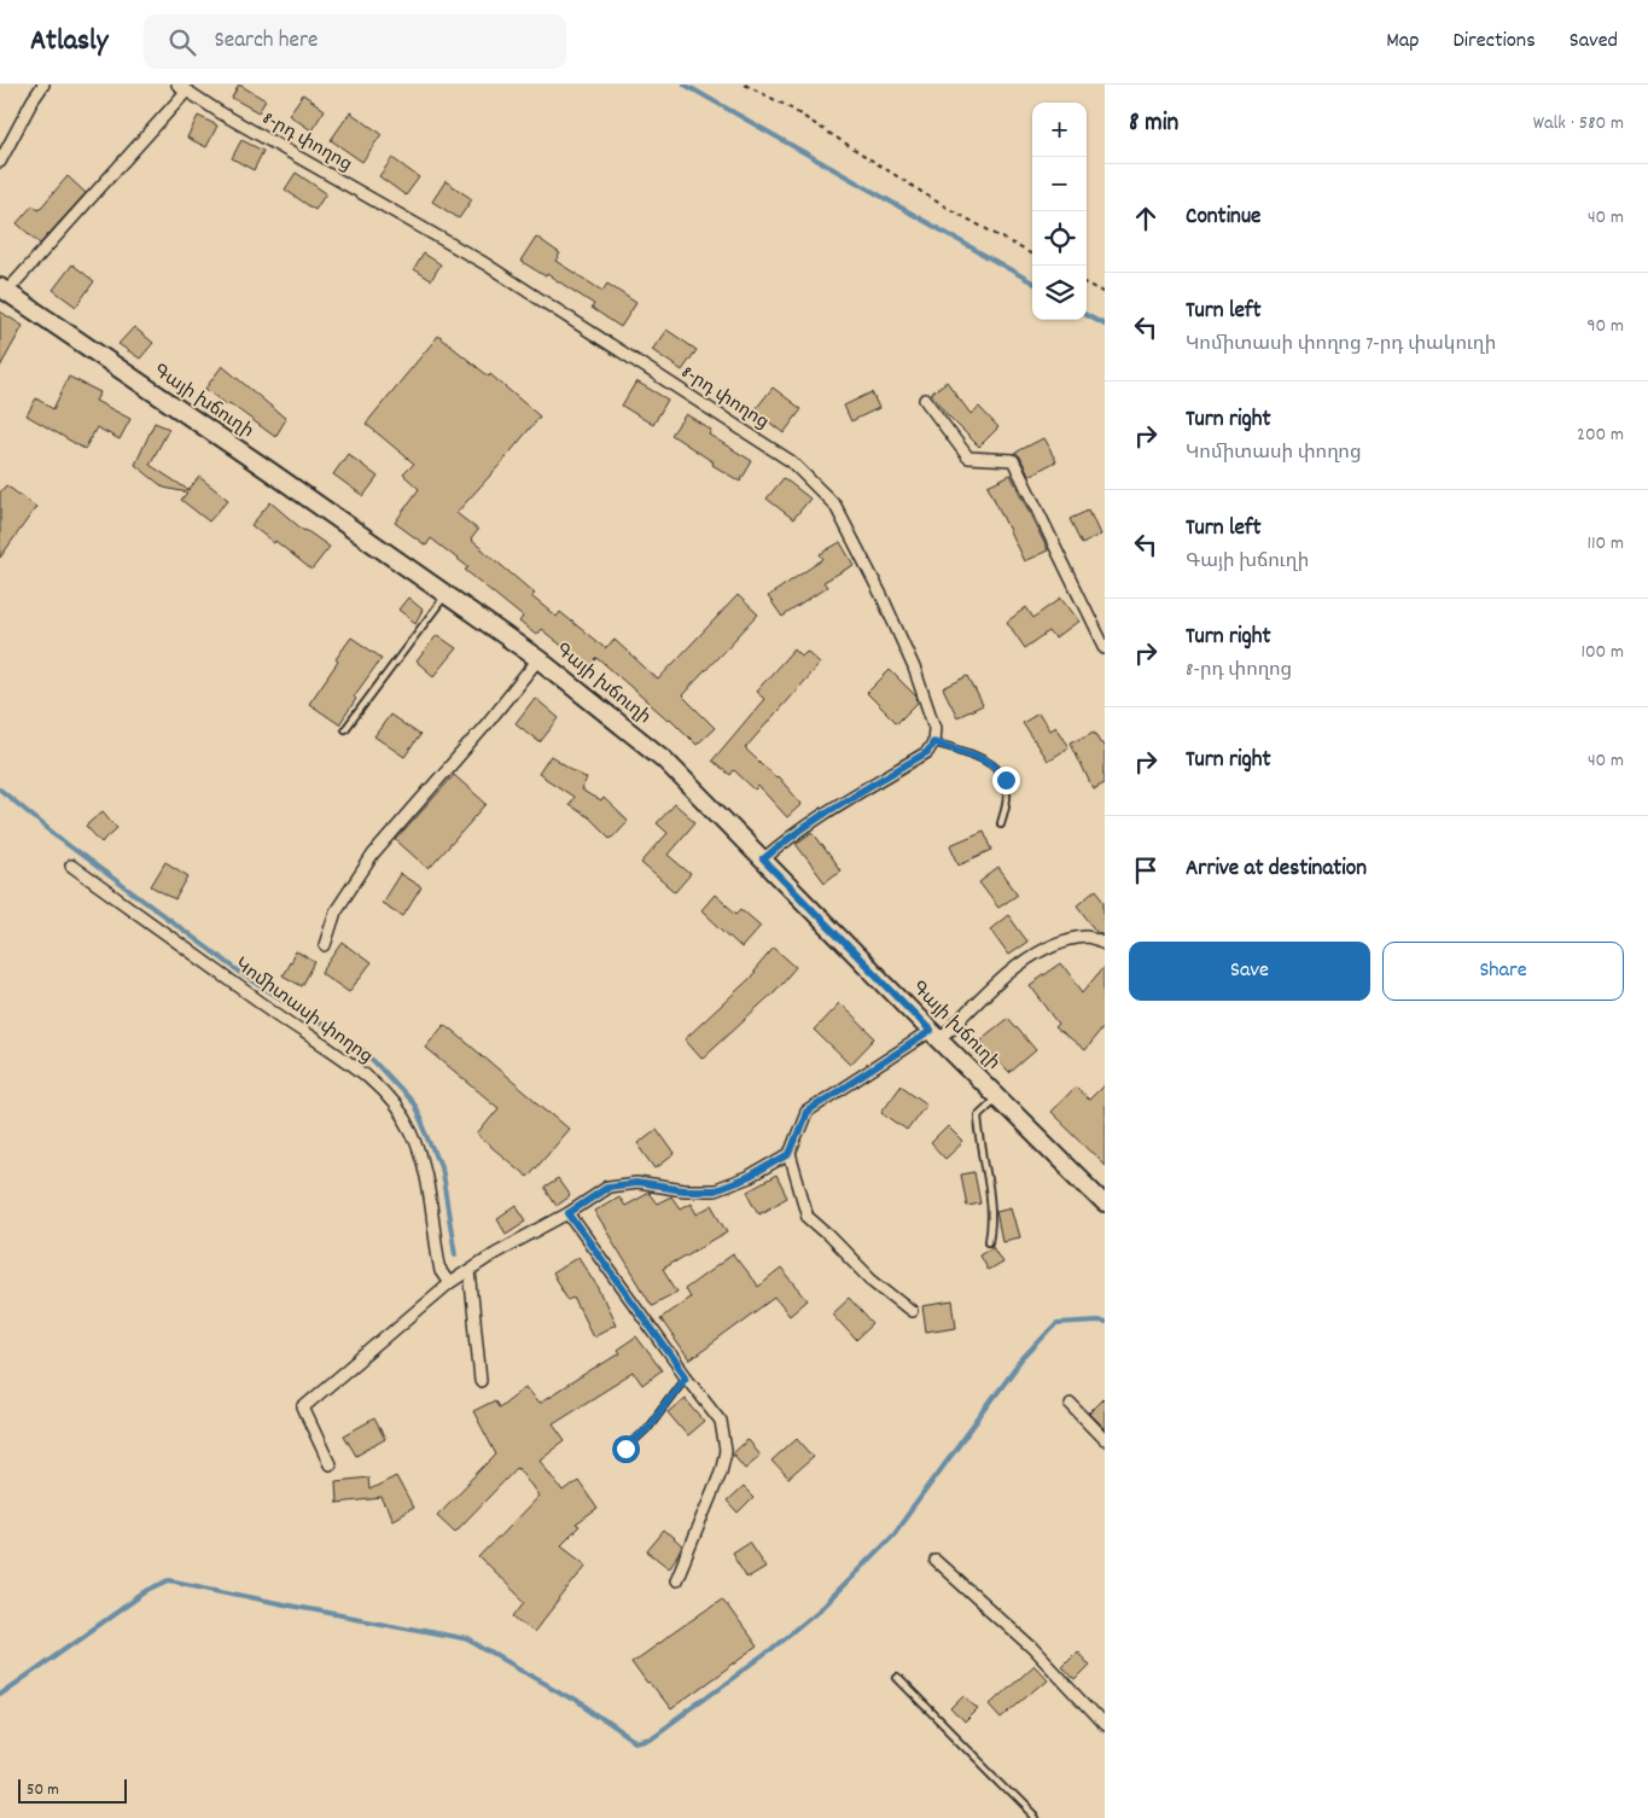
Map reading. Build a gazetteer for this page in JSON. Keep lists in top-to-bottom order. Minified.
{"streets":{"main road":["Գայի խճուղի"],"street":["8-րդ փողոց","Կոմիտասի փողոց"]},"scale_bar":"50 m","page":{"header":"Atlasly","search":"Search here","nav":["Map","Directions","Saved"],"heading":["8 min","Walk · 580 m"],"map_buttons":["+","−"],"list":[["Continue","40 m"],["Turn left","Կոմիտասի փողոց 7-րդ փակուղի","90 m"],["Turn right","Կոմիտասի փողոց","200 m"],["Turn left","Գայի խճուղի","110 m"],["Turn right","8-րդ փողոց","100 m"],["Turn right","40 m"],"Arrive at destination"],"buttons":["Save","Share"],"scale":"50 m"}}
